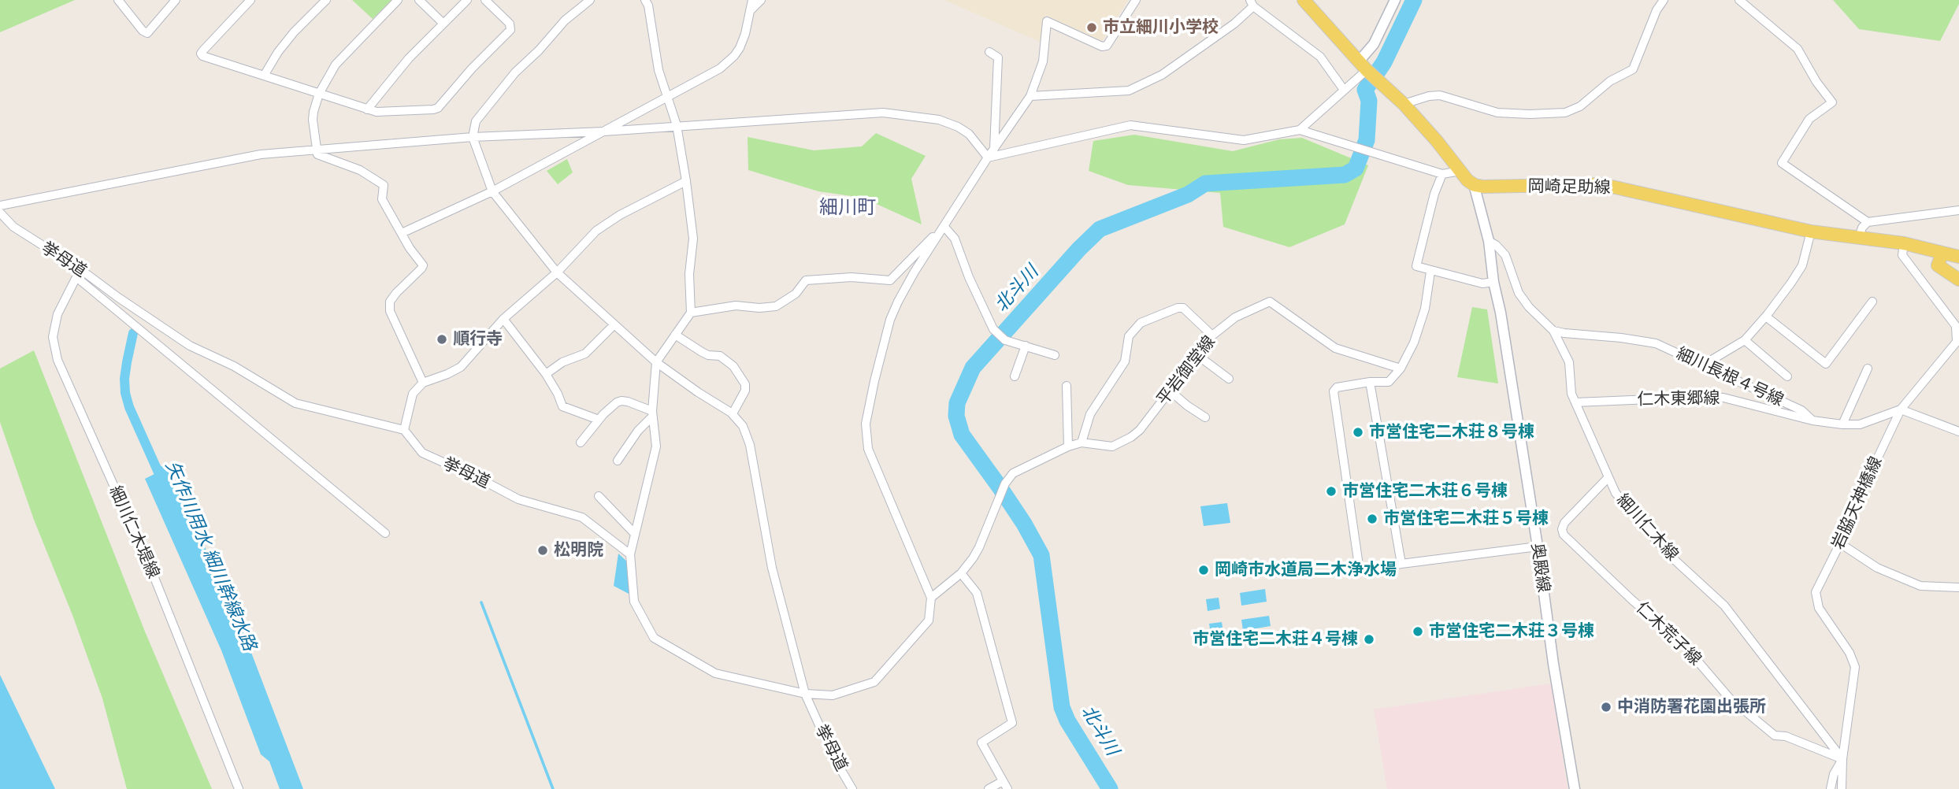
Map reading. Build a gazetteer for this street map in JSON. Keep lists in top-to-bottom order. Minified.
{"streets":{"main road":["岡崎足助線"],"street":["挙母道","平岩御堂線","細川長根４号線","仁木東郷線","岩脇天神橋線","細川仁木線","細川仁木堤線","奥殿線","仁木荒子線"]},"crossings":[["岡崎足助線","岩脇天神橋線"],["岡崎足助線","奥殿線"],["挙母道","細川仁木堤線"],["細川長根４号線","仁木東郷線"],["細川長根４号線","岩脇天神橋線"],["細川長根４号線","細川仁木線"],["仁木東郷線","細川仁木線"],["岩脇天神橋線","細川仁木線"],["岩脇天神橋線","仁木荒子線"],["細川仁木線","奥殿線"],["細川仁木線","仁木荒子線"]],"districts":["細川町"],"water":["北斗川","矢作川用水 細川幹線水路"],"places":["市立細川小学校","順行寺","市営住宅二木荘８号棟","市営住宅二木荘６号棟","市営住宅二木荘５号棟","松明院","岡崎市水道局二木浄水場","市営住宅二木荘３号棟","市営住宅二木荘４号棟","中消防署花園出張所"]}
